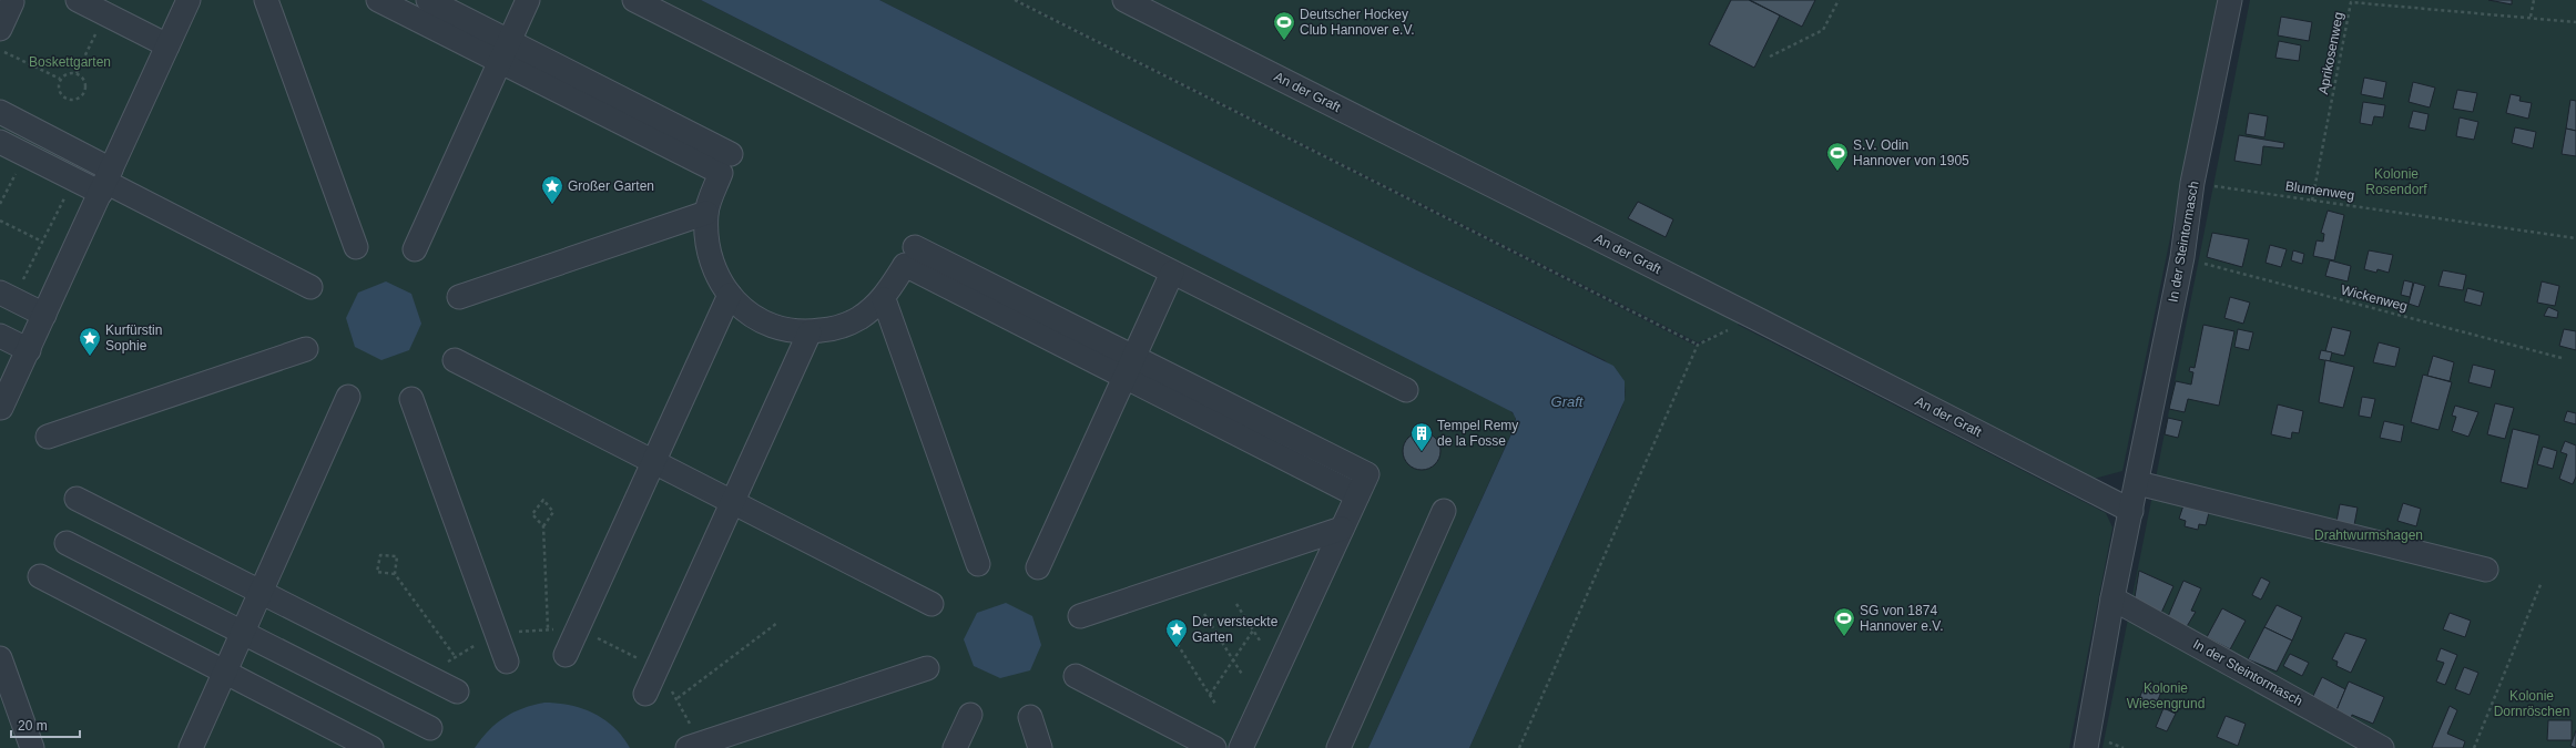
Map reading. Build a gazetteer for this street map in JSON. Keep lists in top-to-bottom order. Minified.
{"streets":{"street":["An der Graft","In der Steintormasch"],"path":["Aprikosenweg","Blumenweg","Wickenweg"]},"crossings":[["Aprikosenweg","Blumenweg"],["An der Graft","In der Steintormasch"],["Blumenweg","In der Steintormasch"],["In der Steintormasch","Wickenweg"]],"water":["Graft"],"parks":["Boskettgarten","Kolonie Rosendorf","Drahtwurmshagen","Kolonie Wiesengrund","Kolonie Dornröschen"],"places":{"sports":["Deutscher Hockey Club Hannover e.V.","S.V. Odin Hannover von 1905","SG von 1874 Hannover e.V."],"place":["Großer Garten","Kurfürstin Sophie","Der versteckte Garten"],"building":["Tempel Remy de la Fosse"]},"scale_bar":"20 m"}
